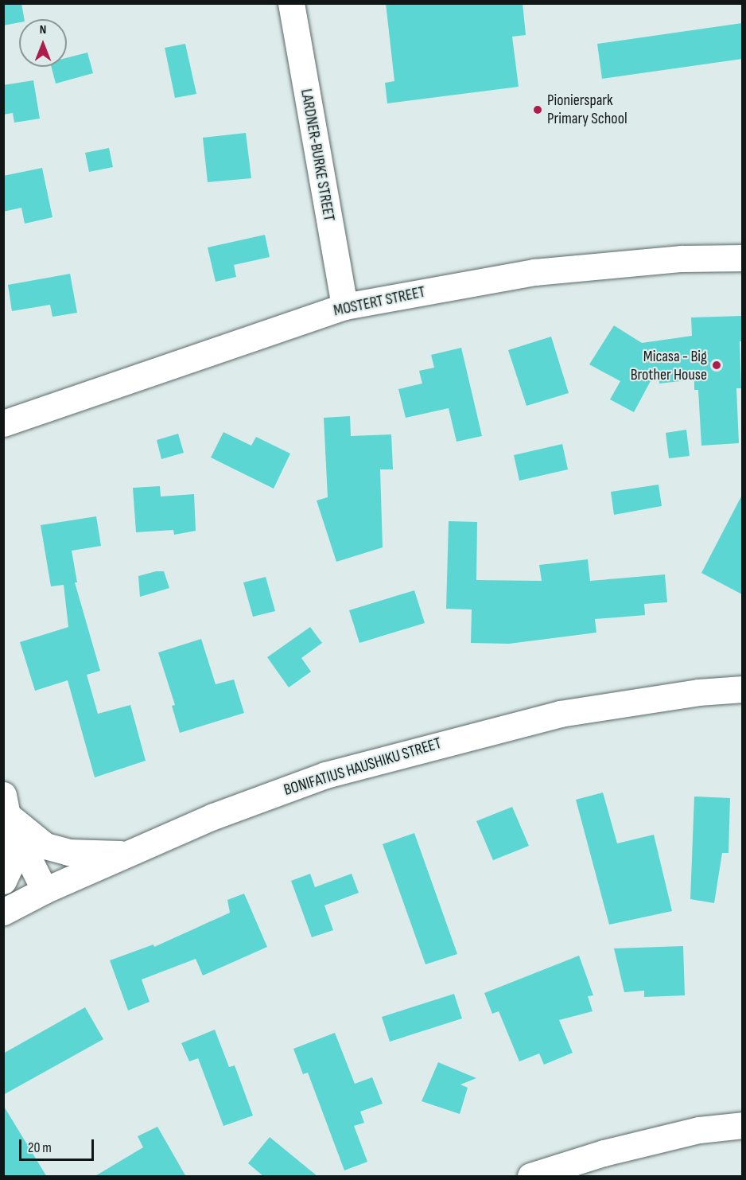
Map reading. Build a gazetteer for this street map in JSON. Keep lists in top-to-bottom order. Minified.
{"streets":{"street":["LARDNER-BURKE STREET","MOSTERT STREET","BONIFATIUS HAUSHIKU STREET"]},"crossings":[["LARDNER-BURKE STREET","MOSTERT STREET"]],"places":["Pionierspark Primary School","Micasa - Big Brother House"],"scale_bar":"20 m","north":"top"}
